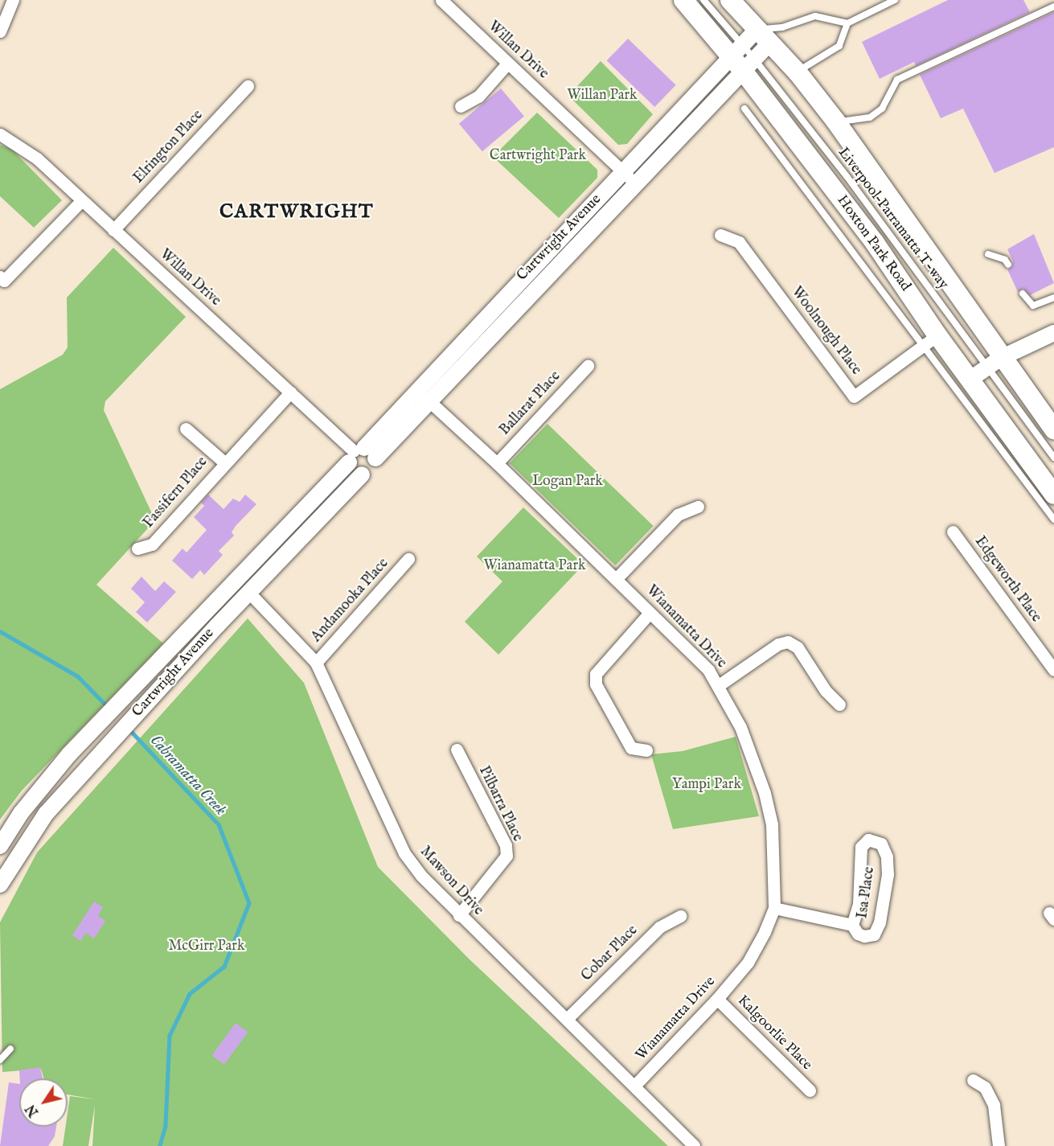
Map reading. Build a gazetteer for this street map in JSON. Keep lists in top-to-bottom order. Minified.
{"streets":{"main road":["Hoxton Park Road"],"street":["Willan Drive","Elrington Place","Cartwright Avenue","Woolnough Place","Ballarat Place","Fassifern Place","Edgeworth Place","Andamooka Place","Wianamatta Drive","Pilbarra Place","Mawson Drive","Isa Place","Cobar Place","Kalgoorlie Place"],"lane":["Liverpool–Parramatta T-way"]},"crossings":[["Willan Drive","Elrington Place"],["Willan Drive","Cartwright Avenue"],["Willan Drive","Fassifern Place"],["Liverpool–Parramatta T-way","Cartwright Avenue"],["Liverpool–Parramatta T-way","Hoxton Park Road"],["Cartwright Avenue","Hoxton Park Road"],["Cartwright Avenue","Wianamatta Drive"],["Cartwright Avenue","Mawson Drive"],["Hoxton Park Road","Woolnough Place"],["Ballarat Place","Wianamatta Drive"],["Andamooka Place","Mawson Drive"],["Wianamatta Drive","Mawson Drive"],["Wianamatta Drive","Isa Place"],["Wianamatta Drive","Kalgoorlie Place"],["Pilbarra Place","Mawson Drive"],["Mawson Drive","Cobar Place"]],"districts":["CARTWRIGHT"],"water":["Cabramatta Creek"],"parks":["Willan Park","Cartwright Park","Logan Park","Wianamatta Park","Yampi Park","McGirr Park"],"north":"bottom left"}
